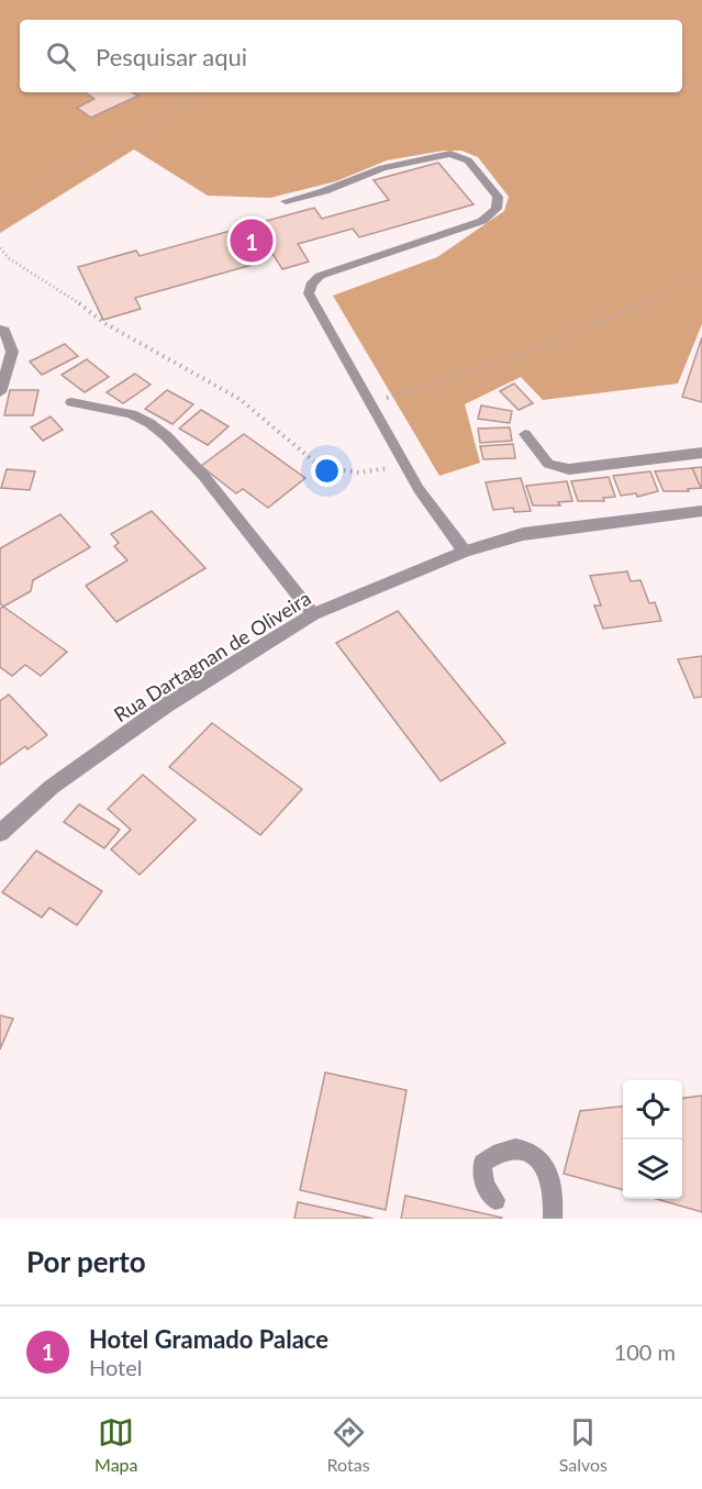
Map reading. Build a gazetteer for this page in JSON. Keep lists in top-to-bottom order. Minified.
{"streets":{"street":["Rua Dartagnan de Oliveira"]},"page":{"search":"Pesquisar aqui","pins":"1","heading":"Por perto","list":[{"mark":"1","name":"Hotel Gramado Palace","note":"Hotel","value":"100 m"}],"nav":["Mapa","Rotas","Salvos"]}}
